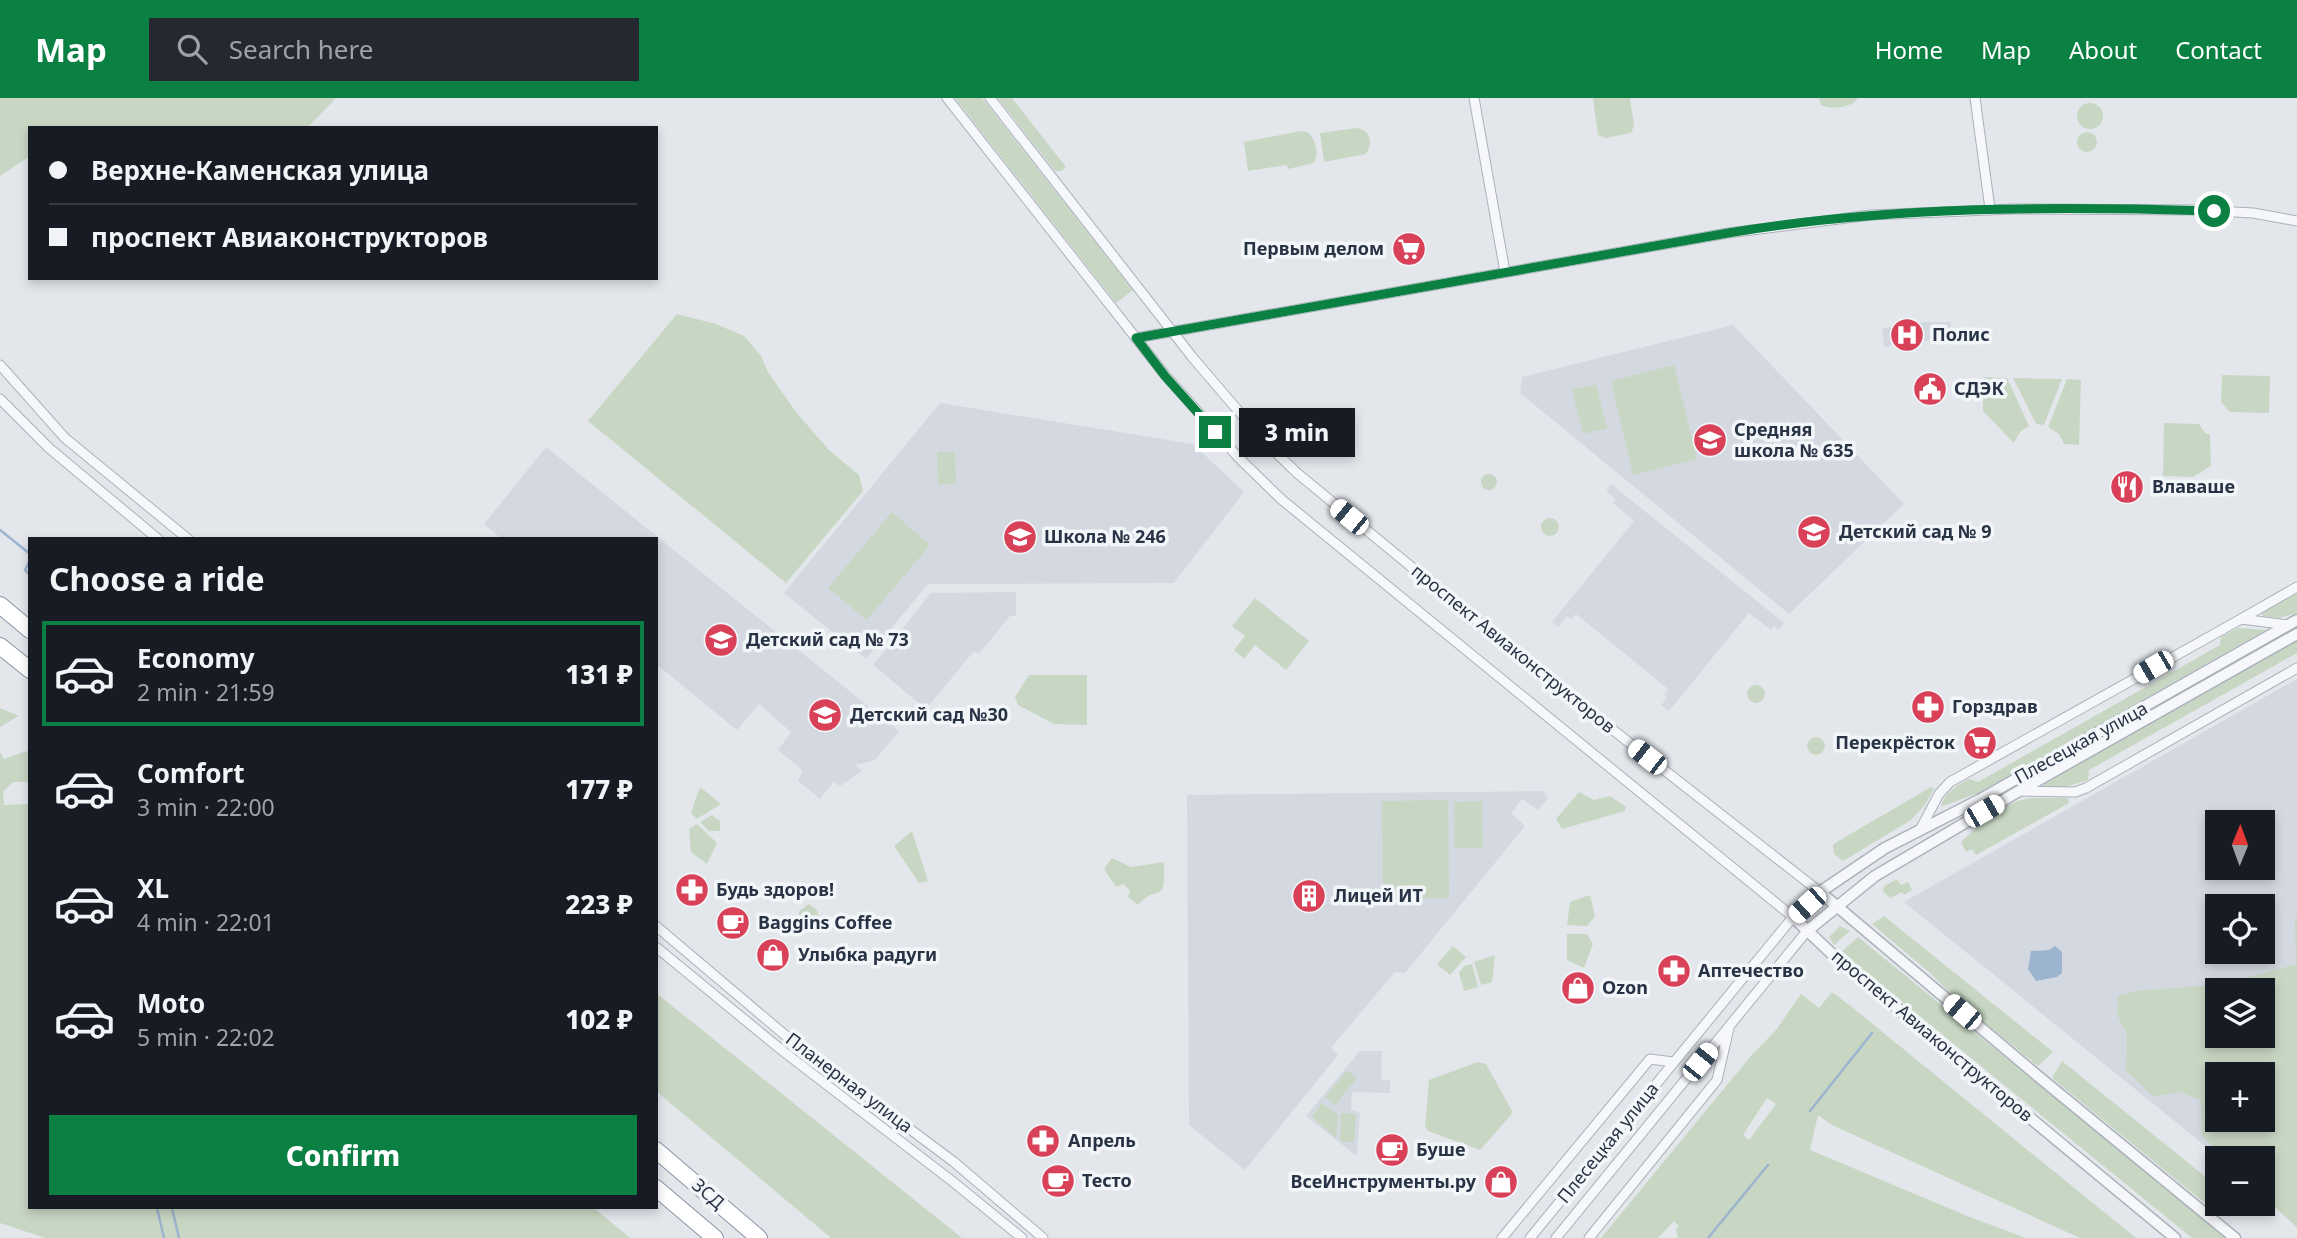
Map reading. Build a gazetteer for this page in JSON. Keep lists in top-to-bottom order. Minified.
{"streets":{"highway":["ЗСД"],"street":["проспект Авиаконструкторов","Плесецкая улица","Планерная улица"]},"crossings":[["проспект Авиаконструкторов","Плесецкая улица"]],"places":{"supermarket":["Первым делом","Перекрёсток"],"hospital":["Полис"],"public building":["СДЭК"],"school or university":["Средняя школа № 635","Детский сад № 9","Школа № 246","Детский сад № 73","Детский сад №30"],"restaurant":["Влаваше"],"pharmacy":["Горздрав","Будь здоров!","Аптечество","Апрель"],"building":["Лицей ИТ"],"cafe":["Baggins Coffee","Буше","Тесто"],"shop":["Улыбка радуги","Ozon","ВсеИнструменты.ру"]},"north":"top","page":{"header":"Map","search":"Search here","nav":["Home","Map","About","Contact"],"banner":["Верхне-Каменская улица","проспект Авиаконструкторов"],"bubble":"3 min","heading":"Choose a ride","list":[{"name":"Economy","note":"2 min · 21:59","value":"131 ₽"},{"name":"Comfort","note":"3 min · 22:00","value":"177 ₽"},{"name":"XL","note":"4 min · 22:01","value":"223 ₽"},{"name":"Moto","note":"5 min · 22:02","value":"102 ₽"}],"map_buttons":["+","−"],"buttons":"Confirm"}}
